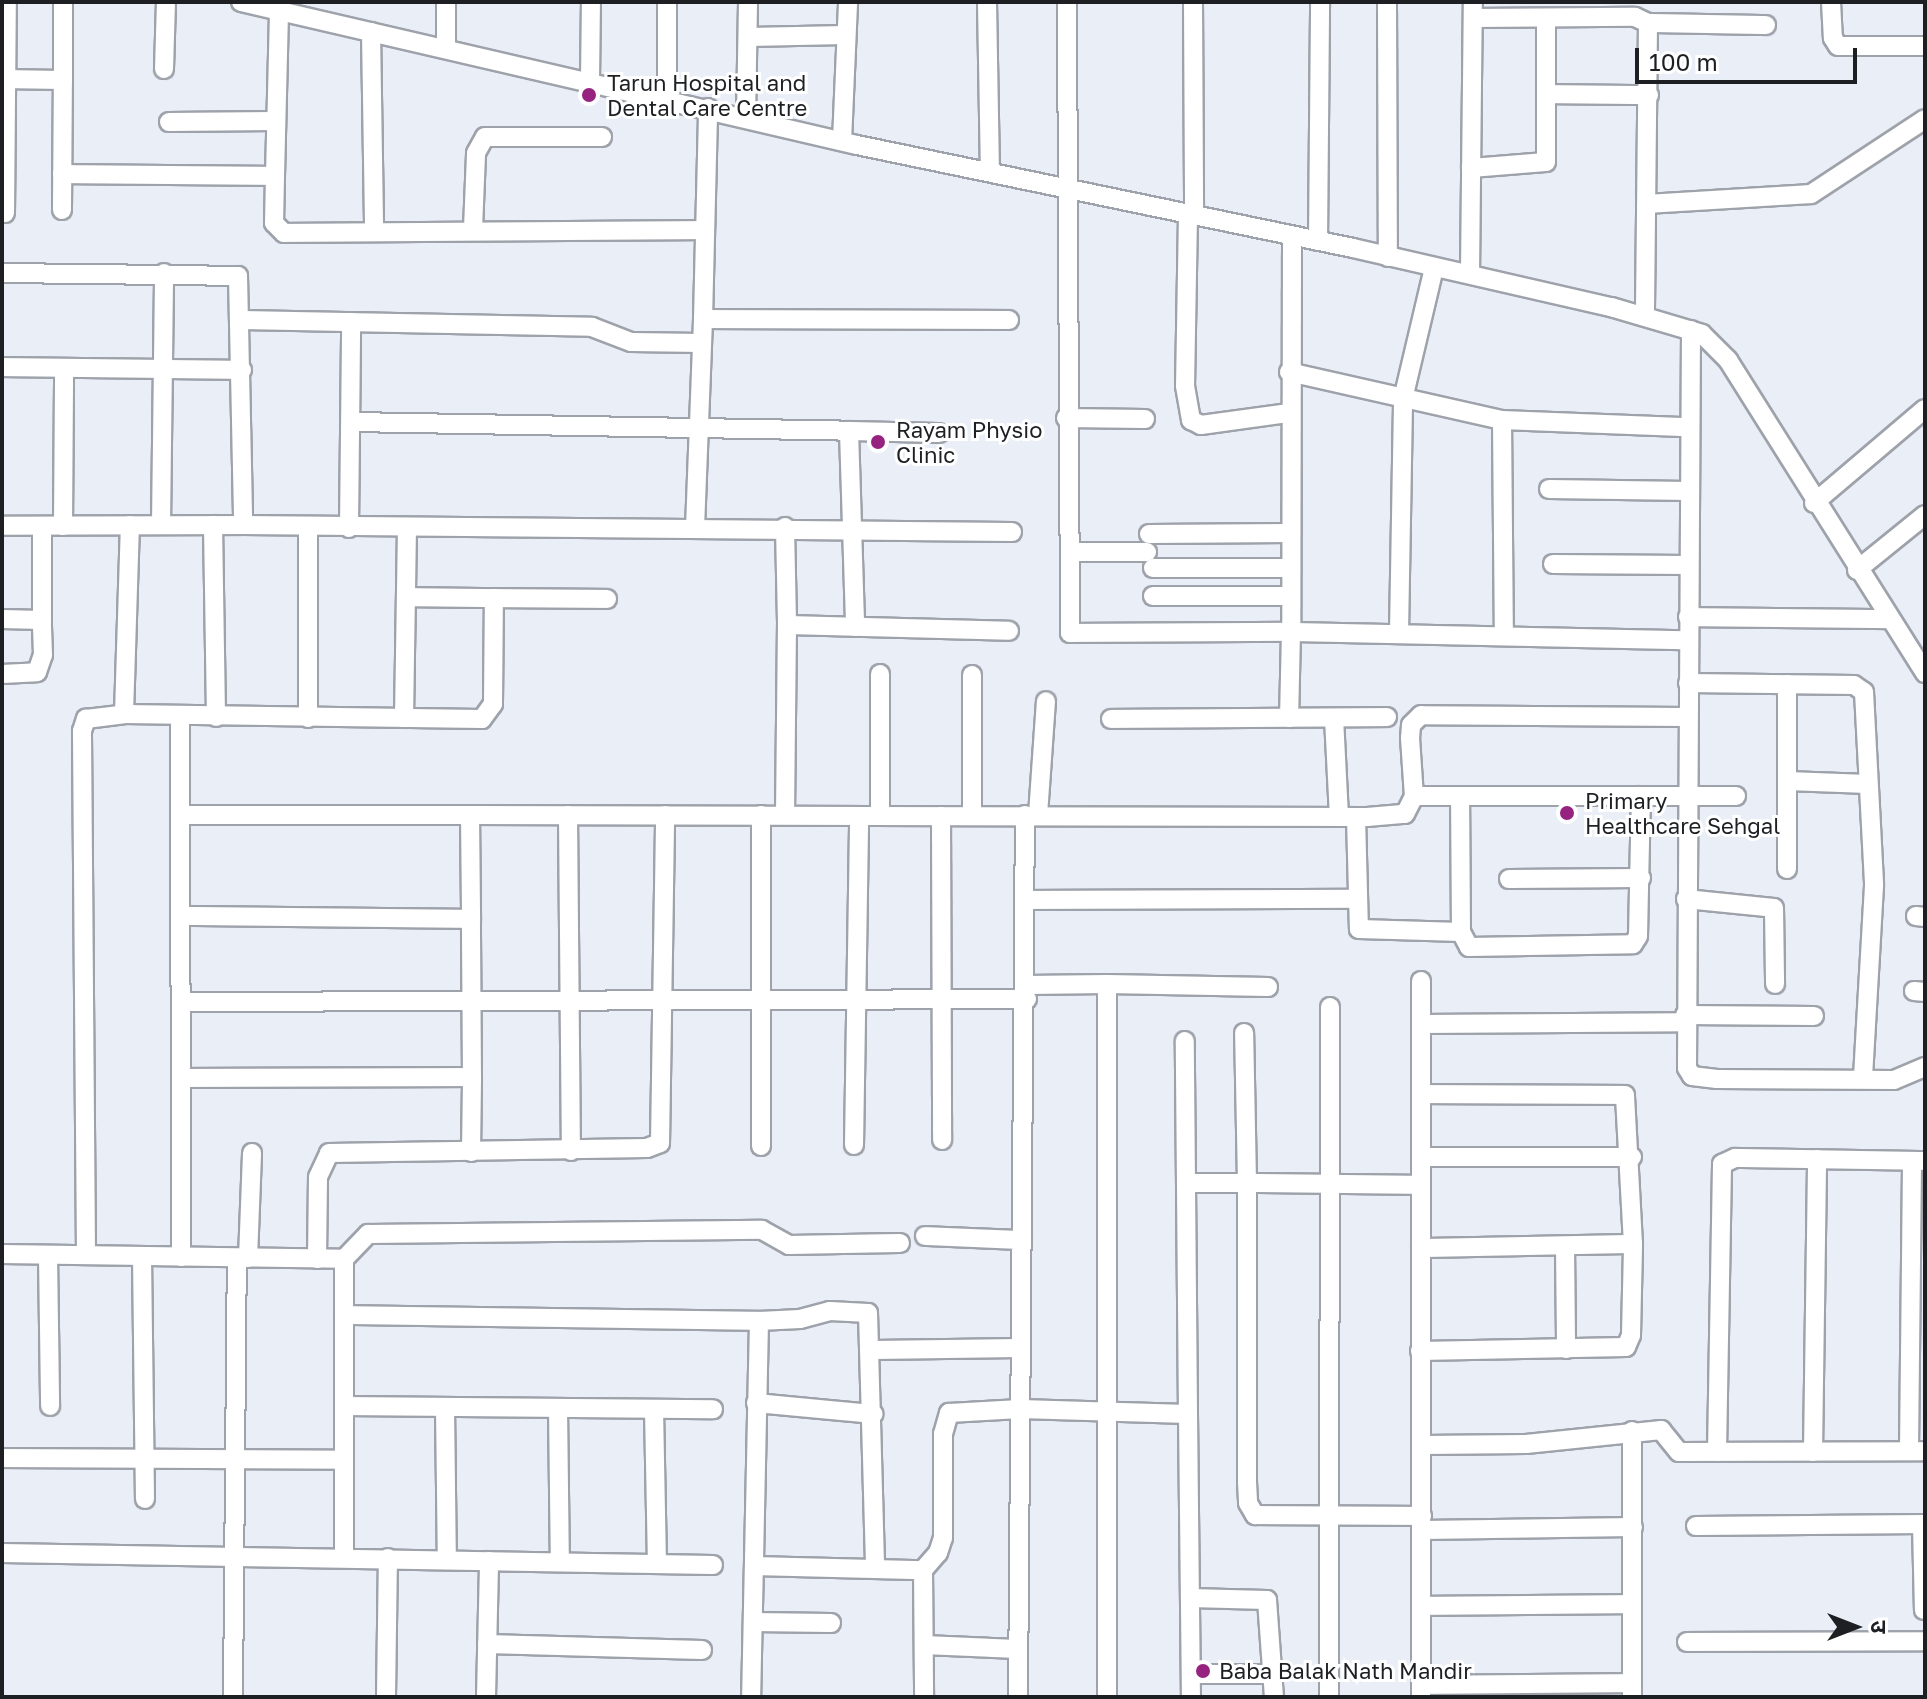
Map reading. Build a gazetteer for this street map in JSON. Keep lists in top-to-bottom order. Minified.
{"places":["Tarun Hospital and Dental Care Centre","Rayam Physio Clinic","Primary Healthcare Sehgal","Baba Balak Nath Mandir"],"scale_bar":"100 m","north":"right"}
